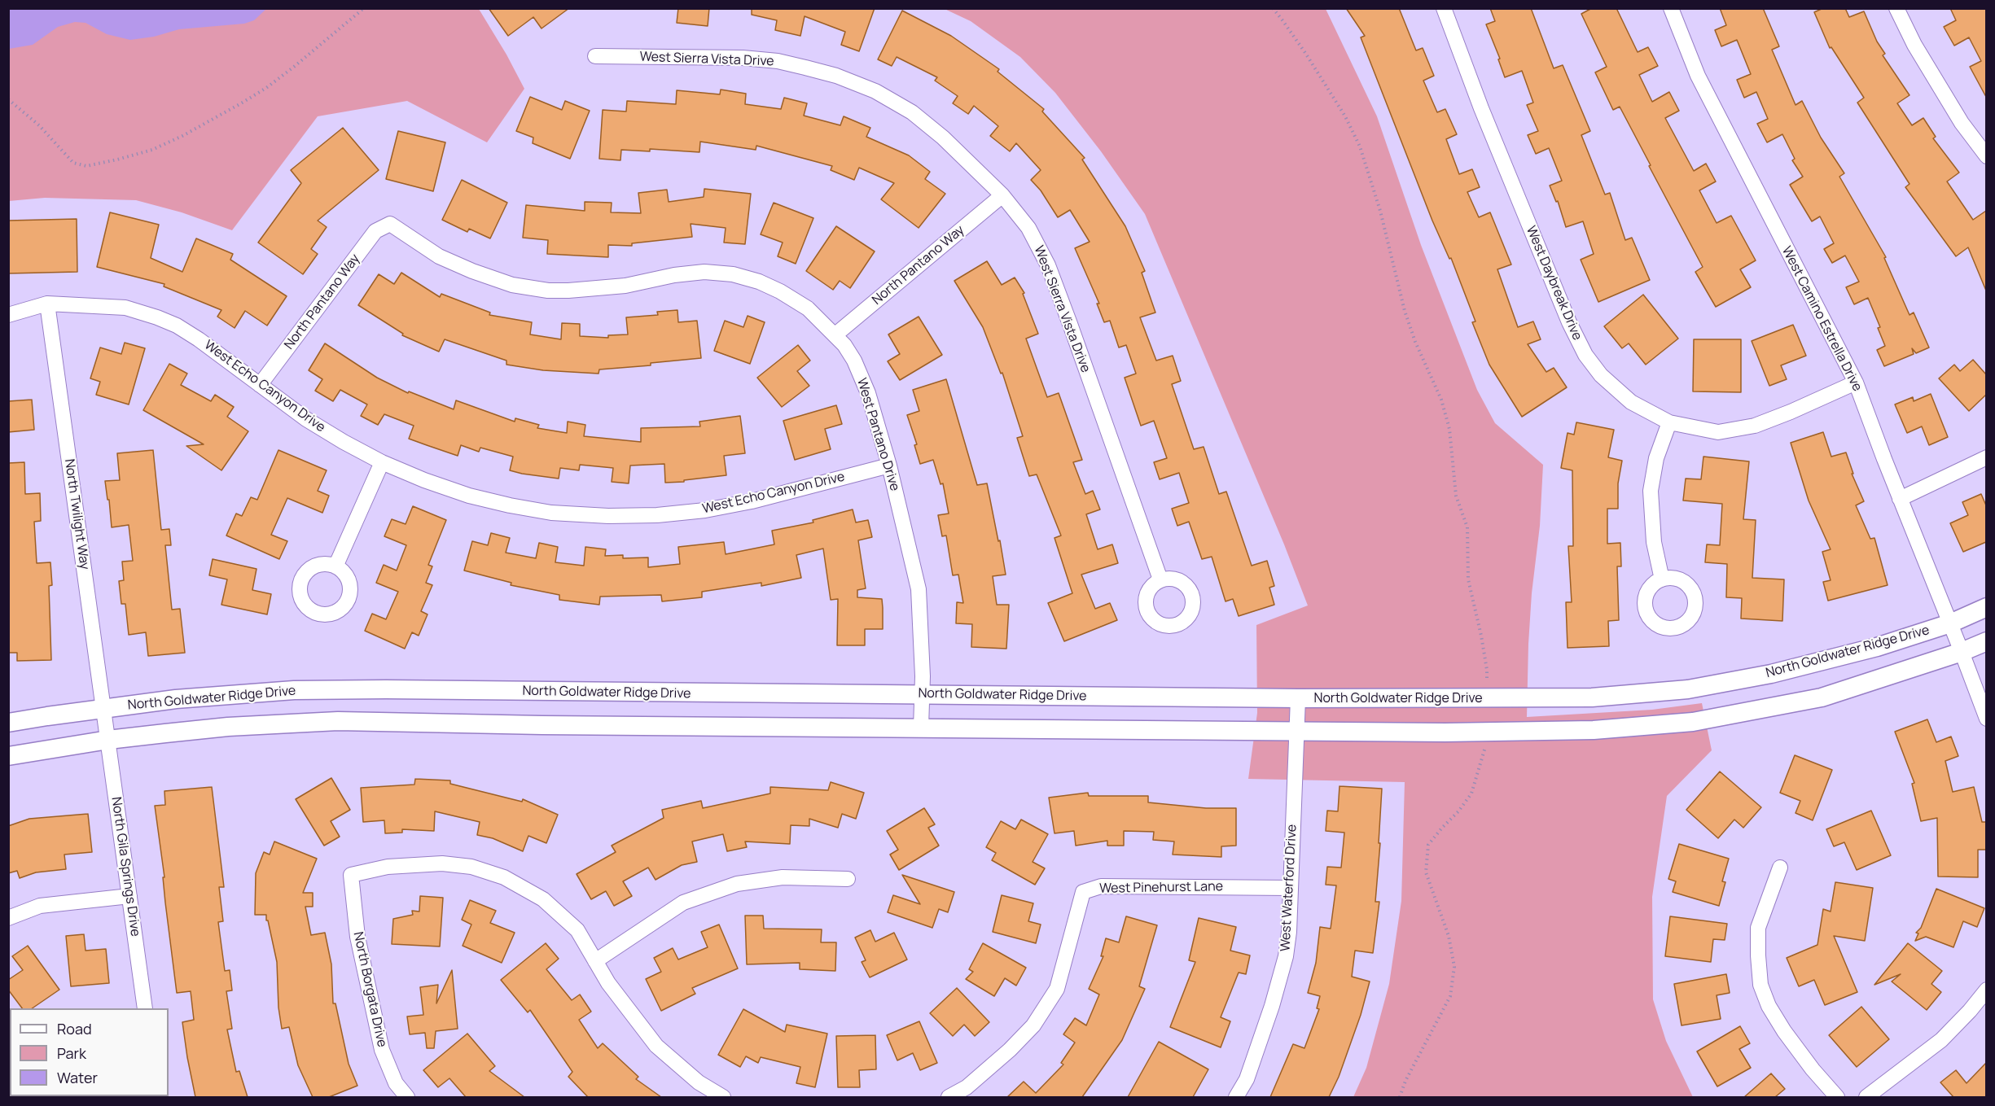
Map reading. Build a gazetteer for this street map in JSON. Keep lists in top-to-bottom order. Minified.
{"streets":{"street":["West Sierra Vista Drive","North Pantano Way","West Daybreak Drive","West Camino Estrella Drive","West Echo Canyon Drive","West Pantano Drive","North Twilight Way","North Goldwater Ridge Drive","North Gila Springs Drive","West Pinehurst Lane","West Waterford Drive","North Borgata Drive"]},"crossings":[["West Sierra Vista Drive","North Pantano Way"],["North Pantano Way","West Echo Canyon Drive"],["North Pantano Way","West Pantano Drive"],["West Daybreak Drive","West Camino Estrella Drive"],["West Camino Estrella Drive","North Goldwater Ridge Drive"],["West Echo Canyon Drive","West Pantano Drive"],["West Echo Canyon Drive","North Twilight Way"],["West Pantano Drive","North Goldwater Ridge Drive"],["North Twilight Way","North Goldwater Ridge Drive"],["North Twilight Way","North Gila Springs Drive"],["North Goldwater Ridge Drive","North Gila Springs Drive"],["North Goldwater Ridge Drive","West Waterford Drive"],["West Pinehurst Lane","West Waterford Drive"]],"legend":["Road","Park","Water"]}
